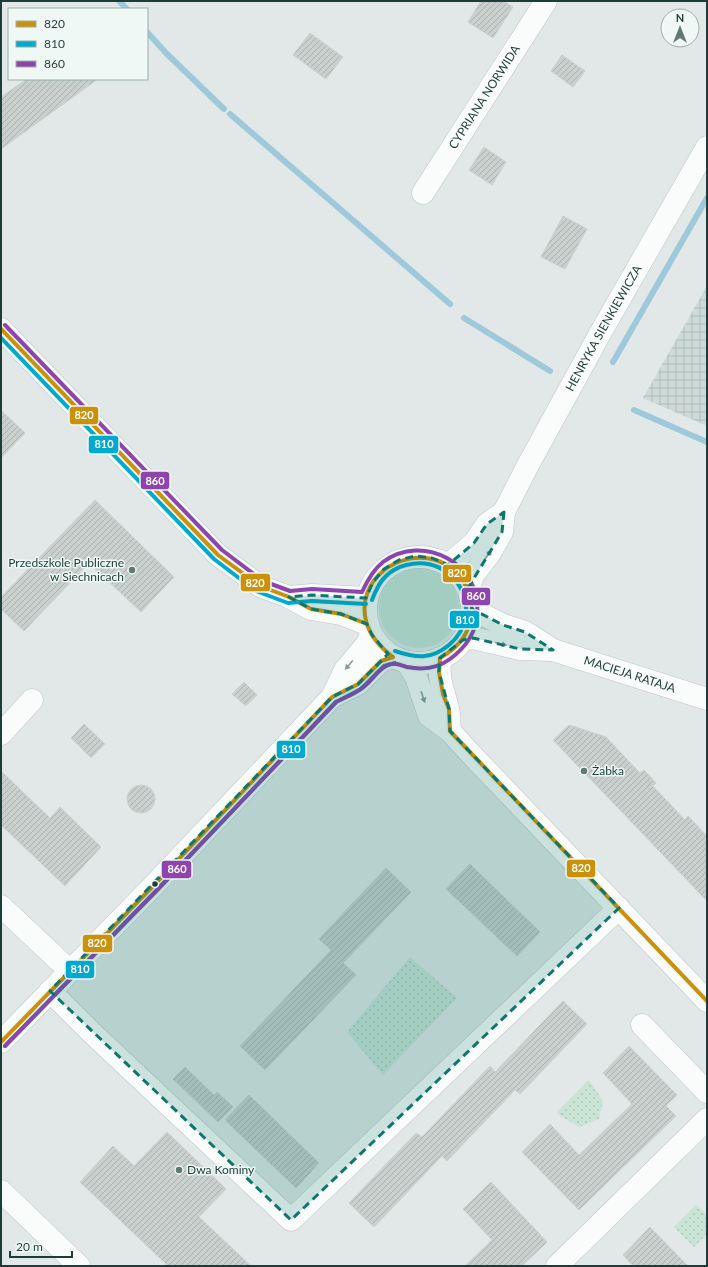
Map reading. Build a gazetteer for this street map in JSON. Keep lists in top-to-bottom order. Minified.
{"streets":{"street":["CYPRIANA NORWIDA","HENRYKA SIENKIEWICZA","MACIEJA RATAJA"]},"crossings":[["HENRYKA SIENKIEWICZA","MACIEJA RATAJA"]],"places":["Przedszkole Publiczne w Siechnicach","Żabka","Dwa Kominy"],"lines":["transit line 860","transit line 820","transit line 810"],"legend":["820","810","860"],"scale_bar":"20 m","north":"top"}
